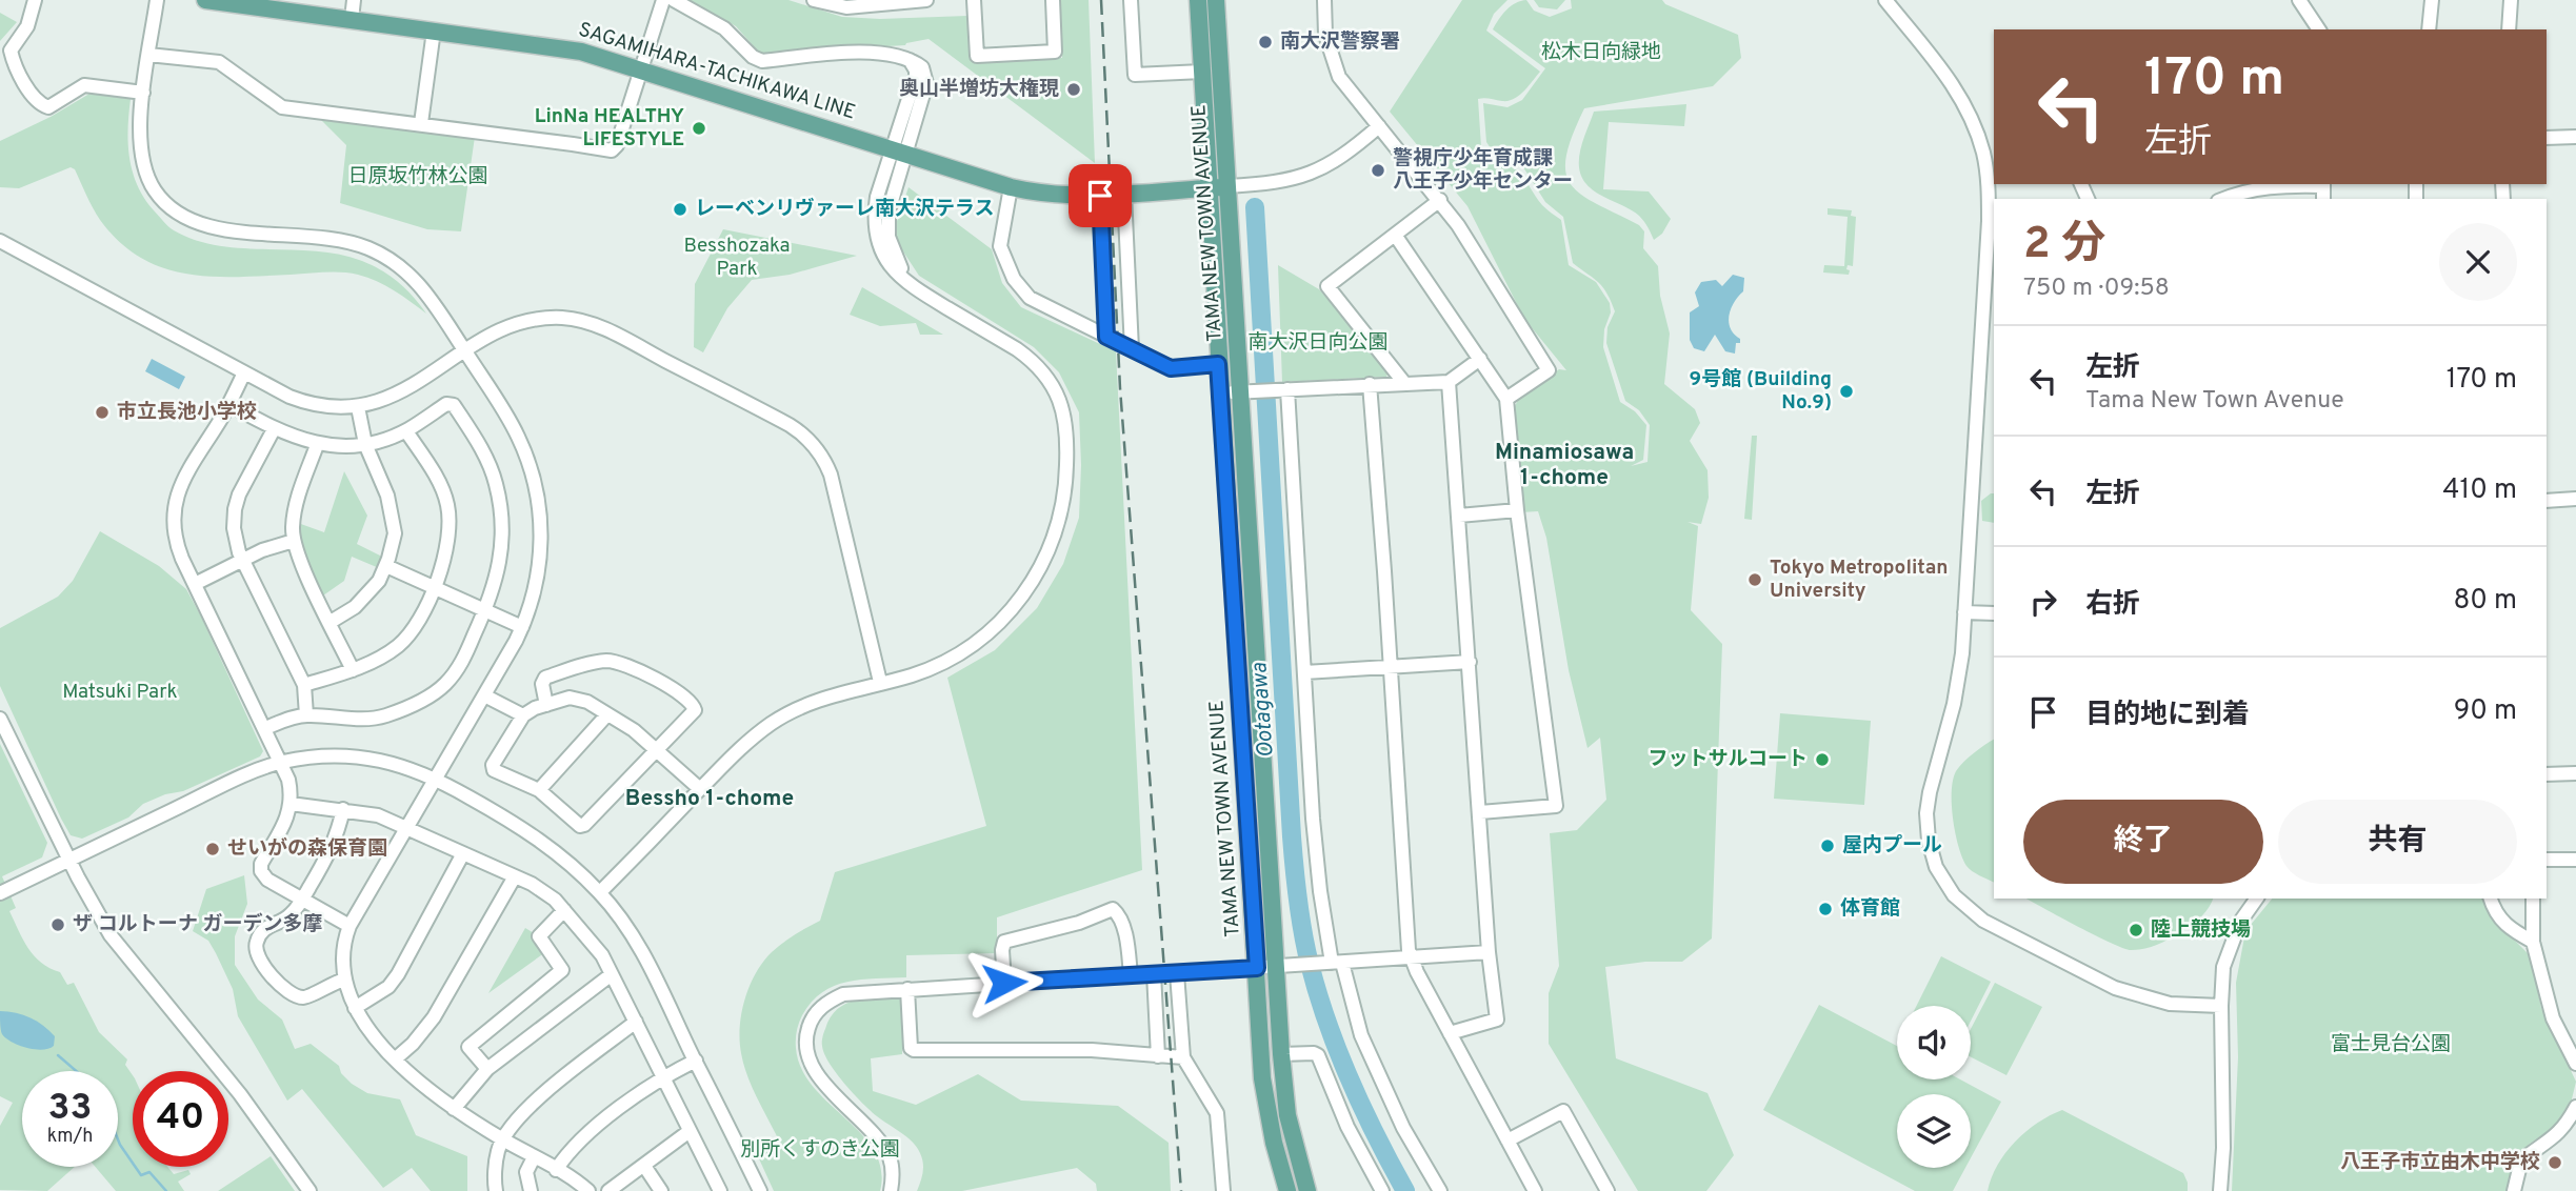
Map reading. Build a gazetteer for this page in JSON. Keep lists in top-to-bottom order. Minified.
{"streets":{"main road":["SAGAMIHARA-TACHIKAWA LINE","TAMA NEW TOWN AVENUE"]},"crossings":[["SAGAMIHARA-TACHIKAWA LINE","TAMA NEW TOWN AVENUE"]],"districts":["Minamiosawa 1-chome","Bessho 1-chome"],"water":["Ootagawa"],"parks":["松木日向緑地","日原坂竹林公園","Besshozaka Park","南大沢日向公園","Matsuki Park","富士見台公園","別所くすのき公園"],"places":["南大沢警察署","奥山半増坊大権現","LinNa HEALTHY LIFESTYLE","警視庁少年育成課 八王子少年センター","レーベンリヴァーレ南大沢テラス","9号館 (Building No.9)","市立長池小学校","Tokyo Metropolitan University","フットサルコート","屋内プール","せいがの森保育園","体育館","ザ コルトーナ ガーデン多摩","陸上競技場","八王子市立由木中学校"],"page":{"turn":["170 m","左折"],"heading":["2 分","750 m · 09:58"],"list":[{"name":"左折","note":"Tama New Town Avenue","value":"170 m"},{"name":"左折","value":"410 m"},{"name":"右折","value":"80 m"},{"name":"目的地に到着","value":"90 m"}],"buttons":["終了","共有"],"speed":"33 km/h","limit":"40"}}
